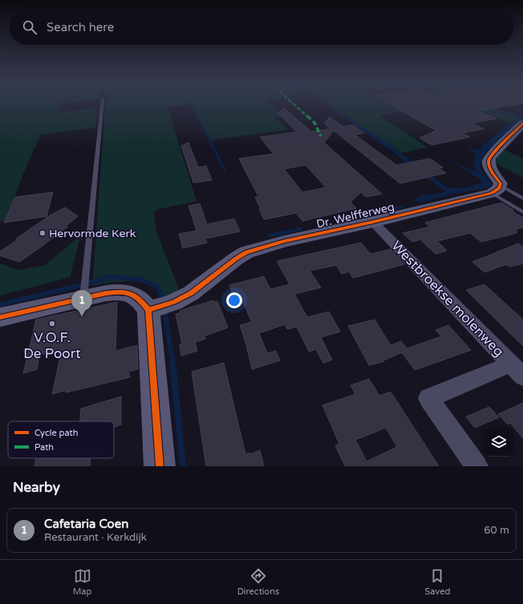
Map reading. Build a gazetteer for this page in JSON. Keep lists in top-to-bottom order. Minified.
{"streets":{"street":["Dr. Welfferweg","Westbroekse molenweg"]},"crossings":[["Dr. Welfferweg","Westbroekse molenweg"]],"places":["Hervormde Kerk","V.O.F. De Poort"],"legend":["Cycle path","Path"],"page":{"search":"Search here","pins":"1","heading":"Nearby","list":[{"mark":"1","name":"Cafetaria Coen","note":"Restaurant · Kerkdijk","value":"60 m"}],"nav":["Map","Directions","Saved"]}}
